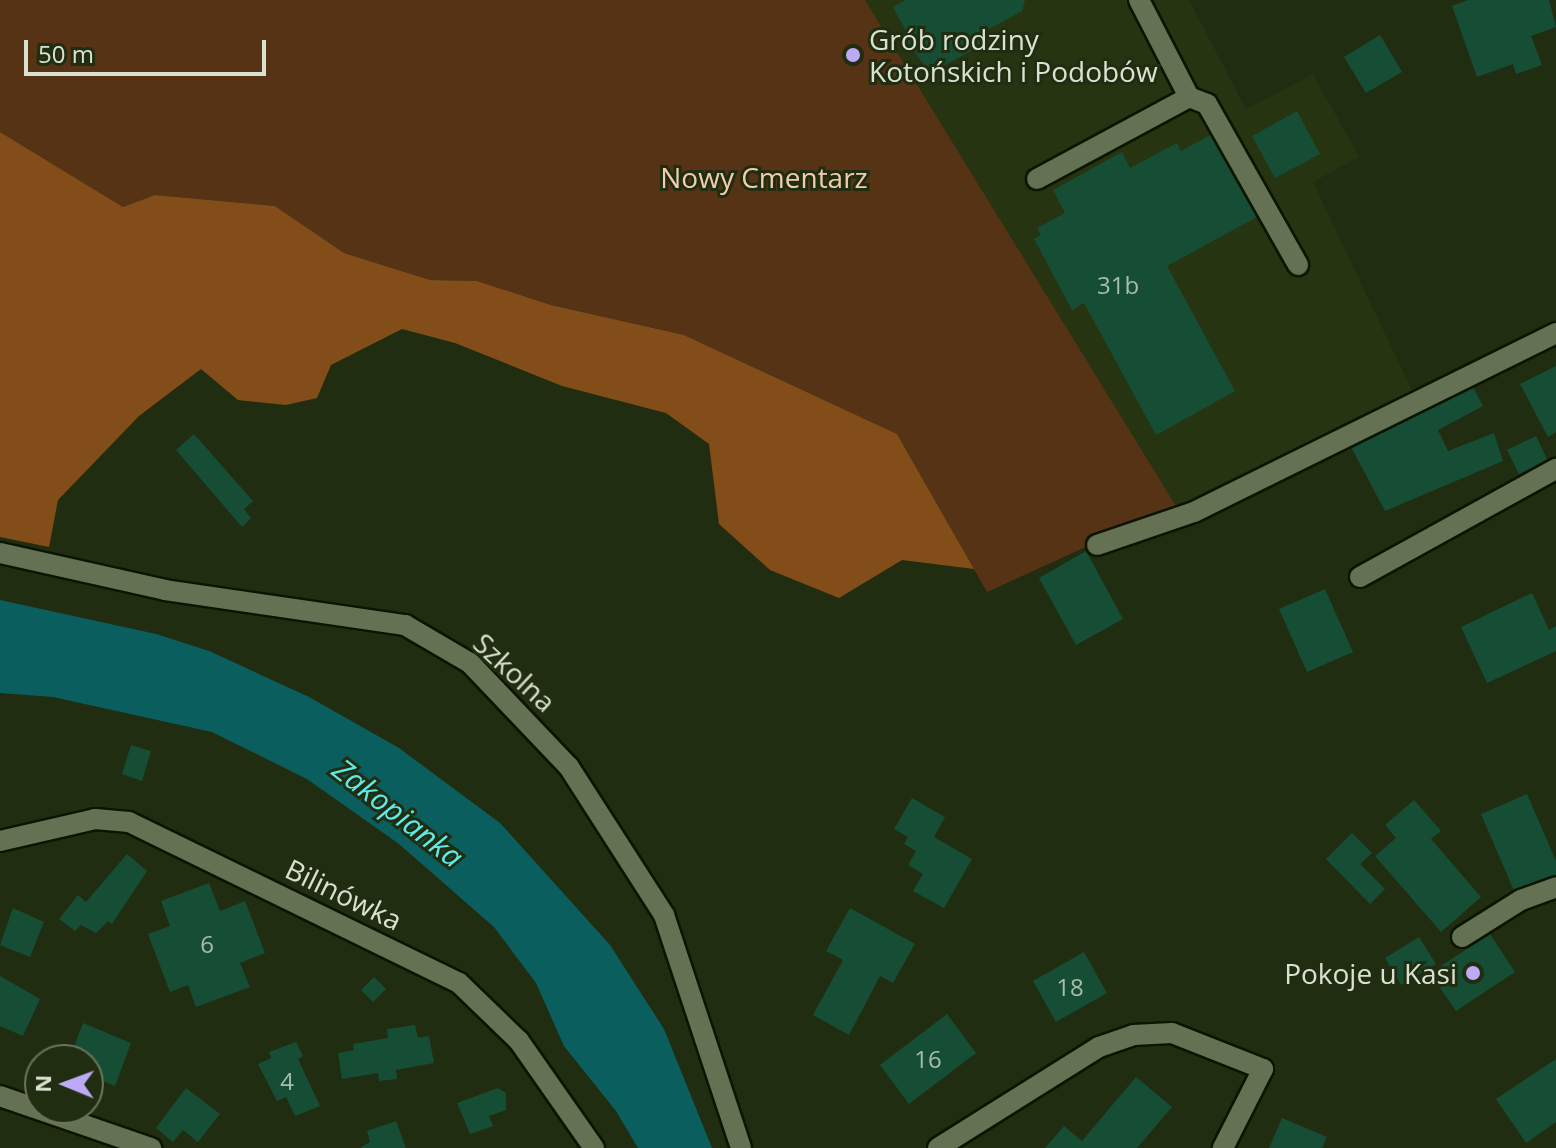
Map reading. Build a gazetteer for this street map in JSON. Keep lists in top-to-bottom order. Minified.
{"streets":{"street":["Szkolna","Bilinówka"]},"water":["Zakopianka"],"parks":["Nowy Cmentarz"],"places":["Grób rodziny Kotońskich i Podobów","Pokoje u Kasi"],"house_numbers":["31b","6","18","16","4"],"scale_bar":"50 m","north":"left"}
